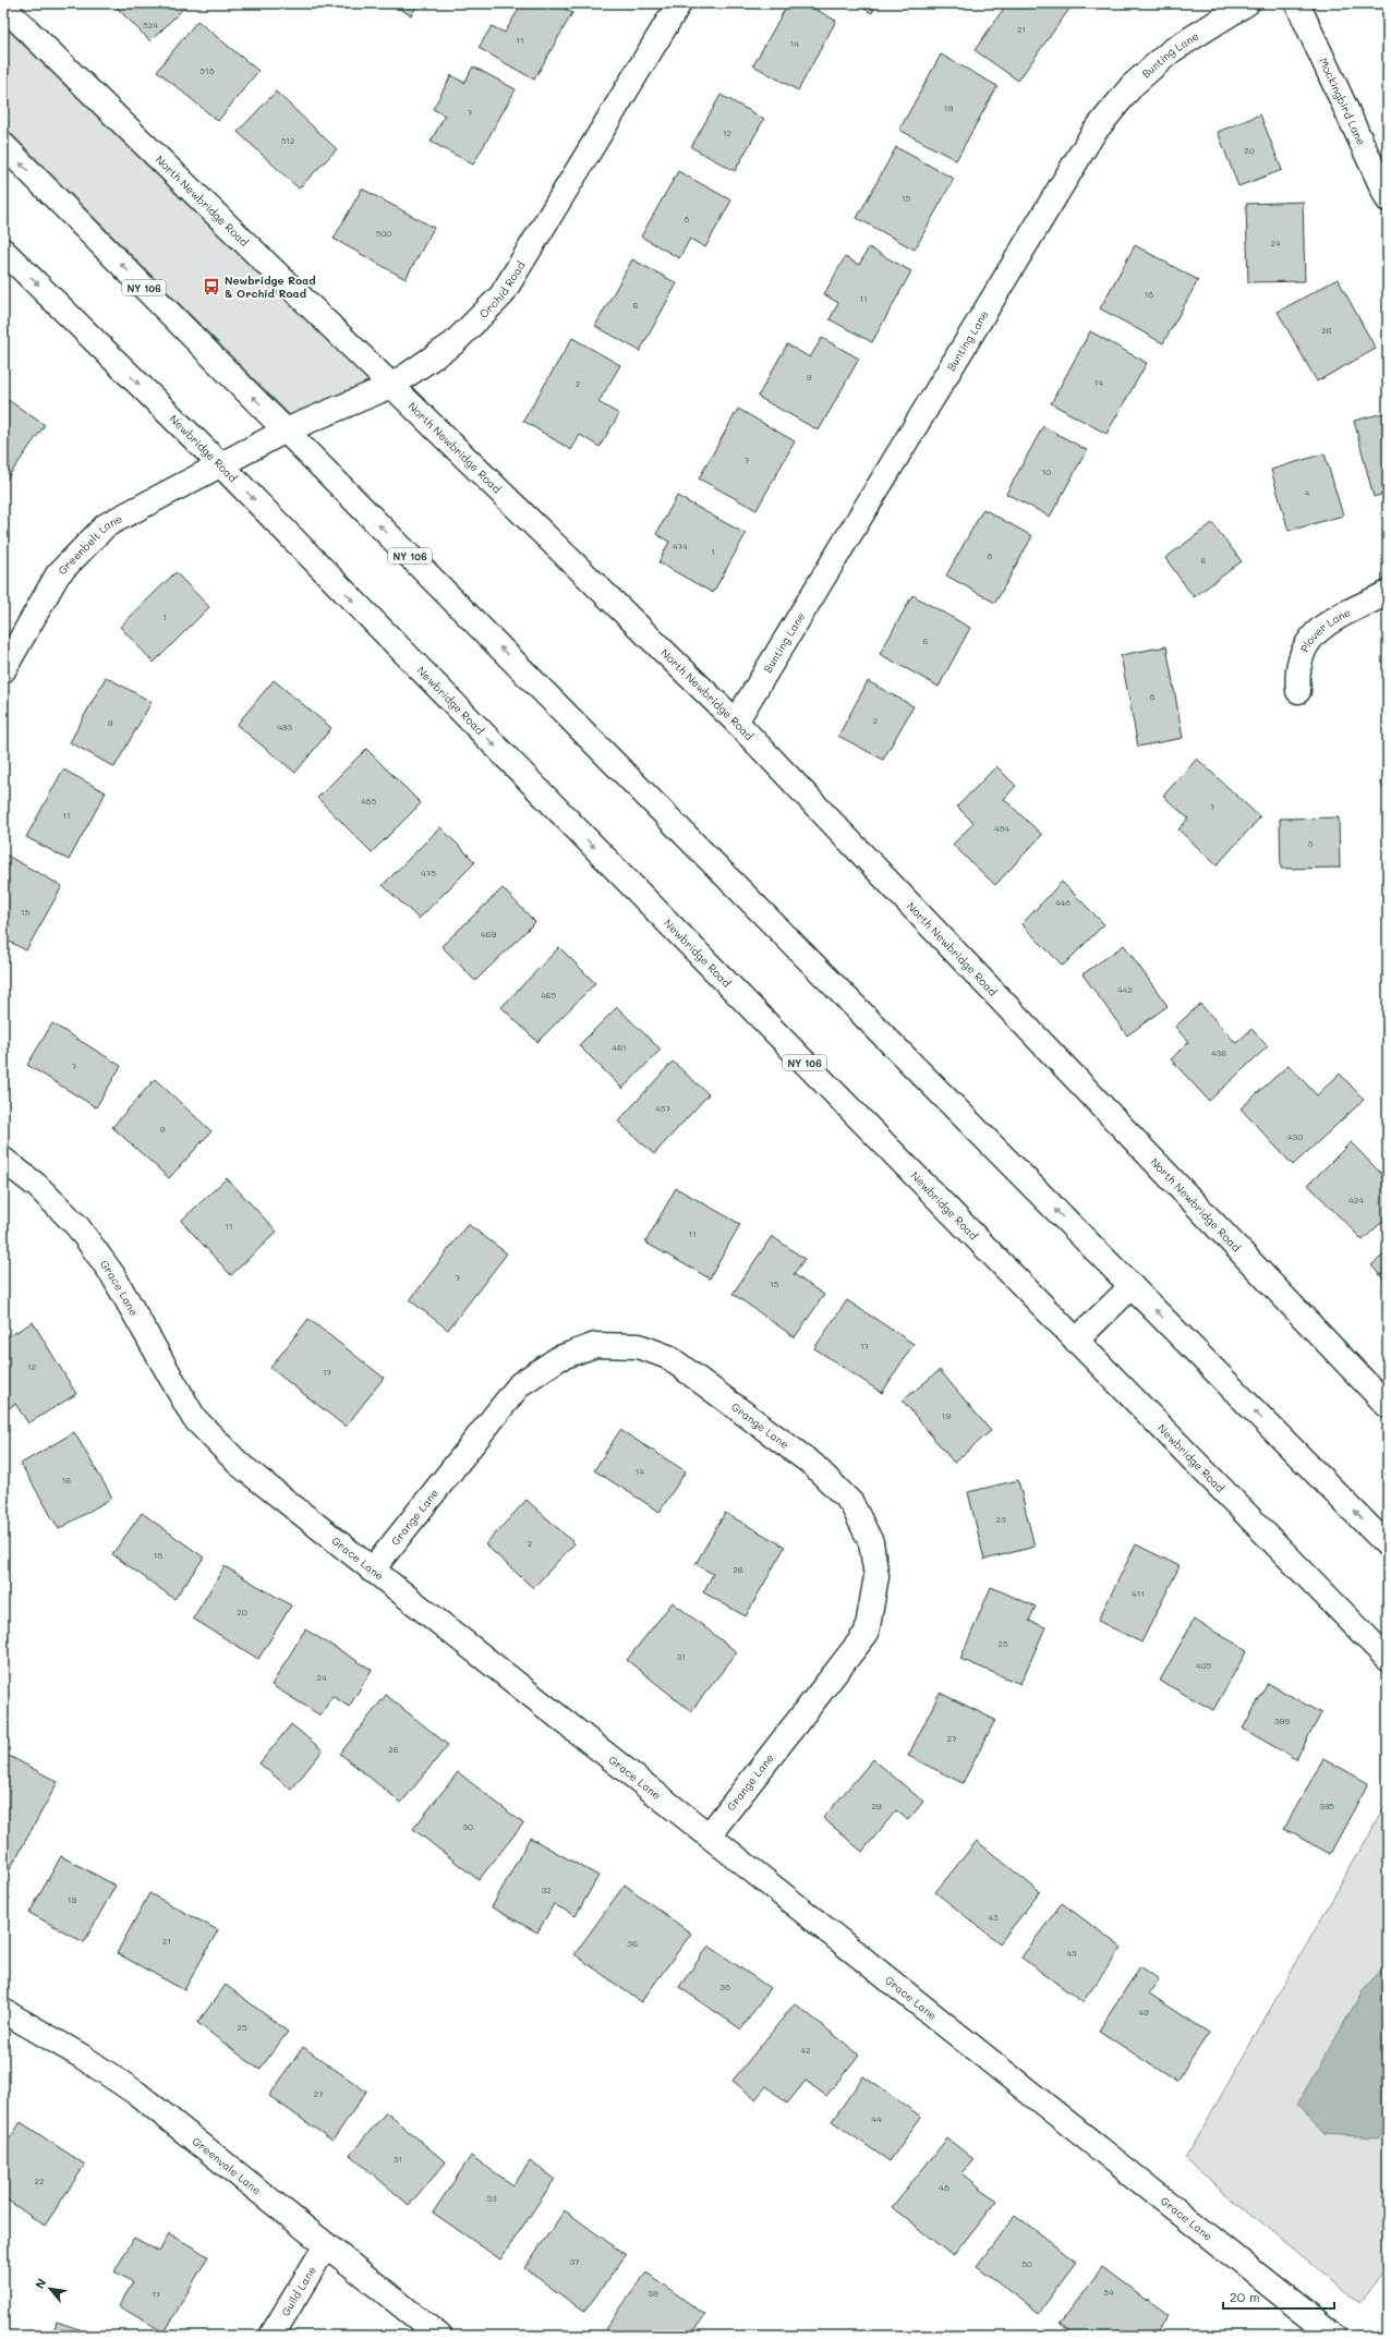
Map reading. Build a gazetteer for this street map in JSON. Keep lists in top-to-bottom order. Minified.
{"streets":{"street":["Bunting Lane","Mockingbird Lane","North Newbridge Road","NY 106","Orchid Road","Newbridge Road","Greenbelt Lane","Plover Lane","Grace Lane","Grange Lane","Greenvale Lane","Guild Lane"]},"crossings":[["Bunting Lane","North Newbridge Road"],["North Newbridge Road","Orchid Road"],["NY 106","Orchid Road"],["Orchid Road","Newbridge Road"],["Orchid Road","Greenbelt Lane"],["Newbridge Road","Greenbelt Lane"],["Grace Lane","Grange Lane"],["Greenvale Lane","Guild Lane"]],"places":{"bus stop":["Newbridge Road & Orchid Road"]},"house_numbers":["524","21","11","14","518","19","7","12","512","20","15","8","500","24","18","11","6","26","9","14","2","7","10","4","474","1","8","6","1","6","8","2","9","493","485","7","11","454","5","475","448","15","469","442","465","461","436","7","457","9","430","424","11","11","7","15","17","12","17","19","14","16","23","2","18","26","411","20","25","31","405","24","399","27","26","29","395","30","32","19","43","21","36","45","38","49","25","42","27","44","31","22","48","33","37","50","54","39","17"],"scale_bar":"20 m","north":"top left"}
